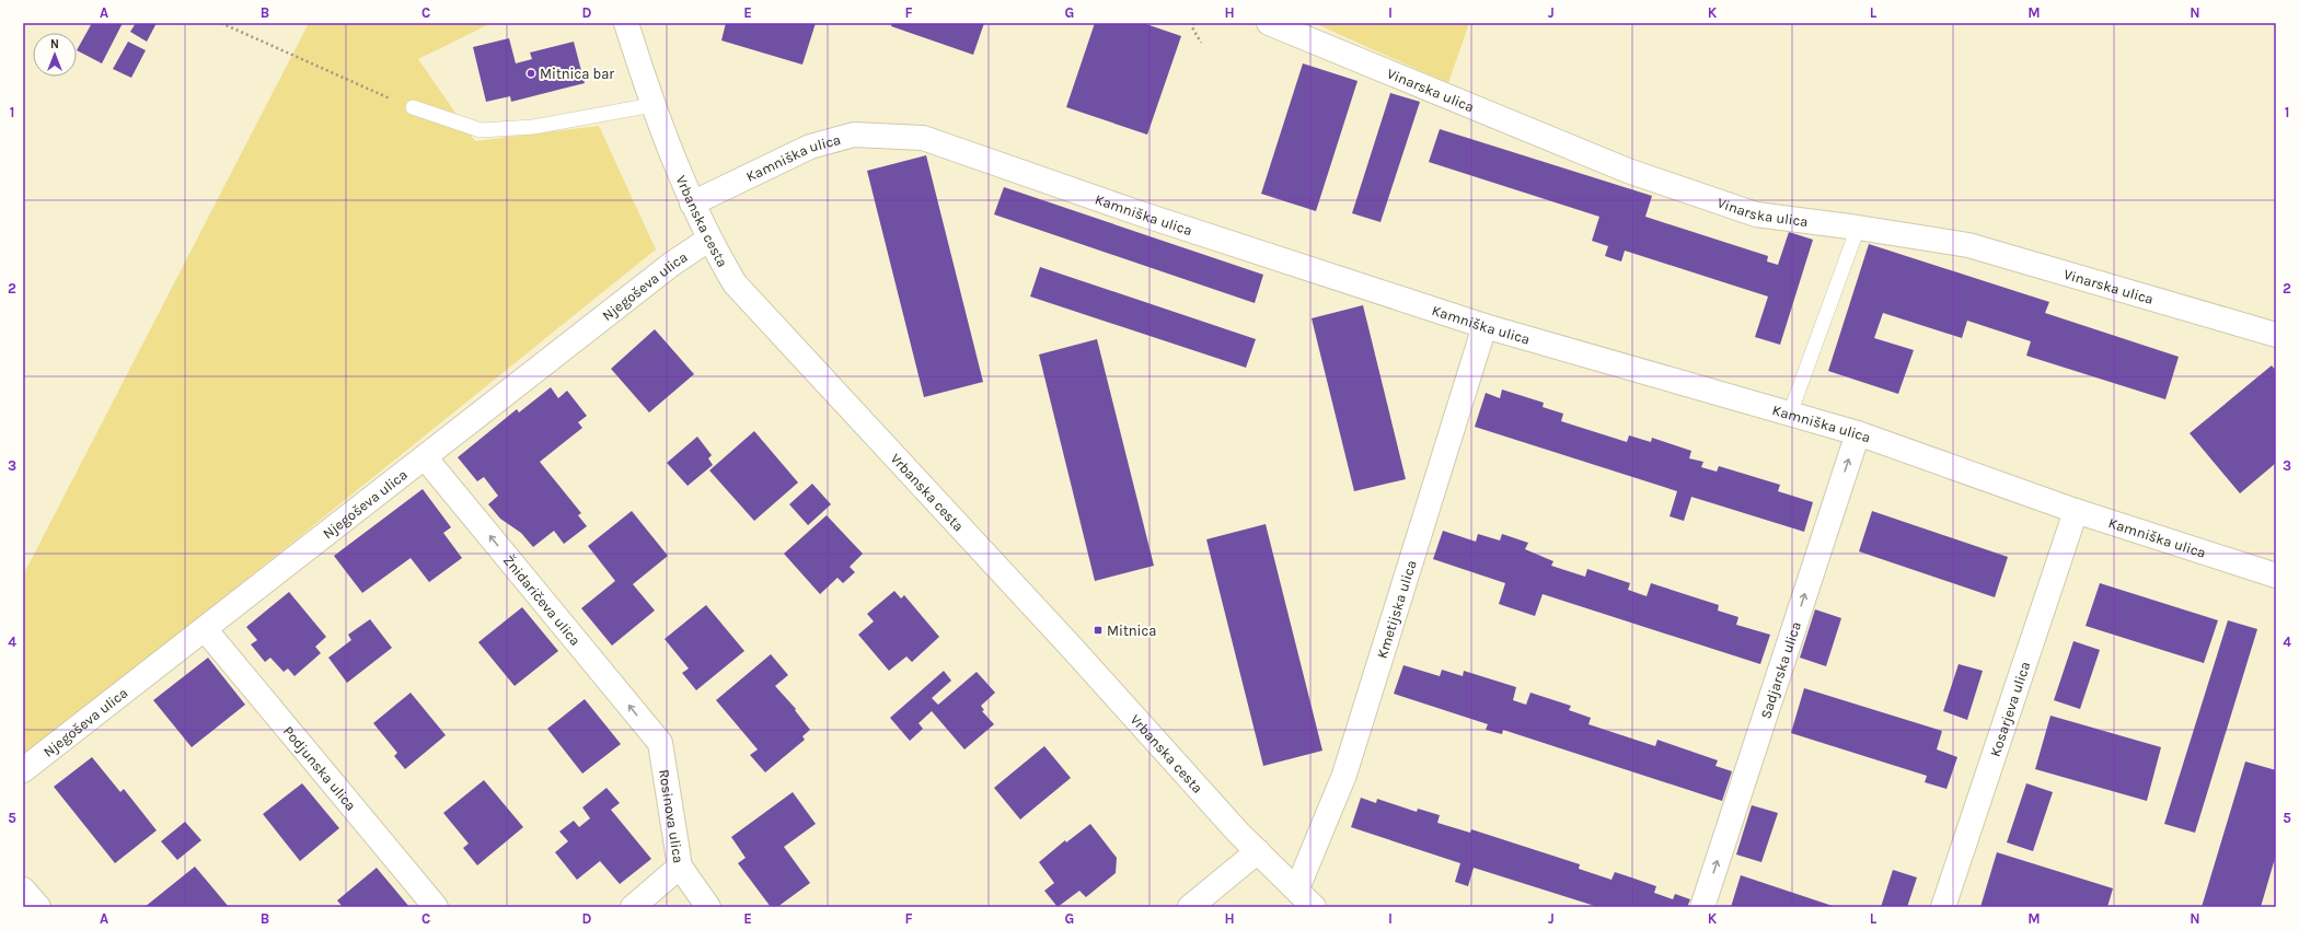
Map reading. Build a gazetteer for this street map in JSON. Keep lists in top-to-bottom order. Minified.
{"streets":{"street":["Vinarska ulica","Kamniška ulica","Vrbanska cesta","Njegoševa ulica","Žnidaričeva ulica","Kmetijska ulica","Sadjarska ulica","Kosarjeva ulica","Podjunska ulica","Rosinova ulica"]},"crossings":[["Kamniška ulica","Vrbanska cesta"],["Kamniška ulica","Kmetijska ulica"],["Kamniška ulica","Sadjarska ulica"],["Kamniška ulica","Kosarjeva ulica"],["Vrbanska cesta","Njegoševa ulica"],["Vrbanska cesta","Kmetijska ulica"],["Njegoševa ulica","Žnidaričeva ulica"],["Njegoševa ulica","Podjunska ulica"],["Žnidaričeva ulica","Rosinova ulica"]],"one_way":["Žnidaričeva ulica","Sadjarska ulica"],"places":{"other":["Mitnica bar"],"transit":["Mitnica"]},"north":"top","grid":{"columns":["A","B","C","D","E","F","G","H","I","J","K","L","M","N"],"rows":["1","2","3","4","5"]}}
